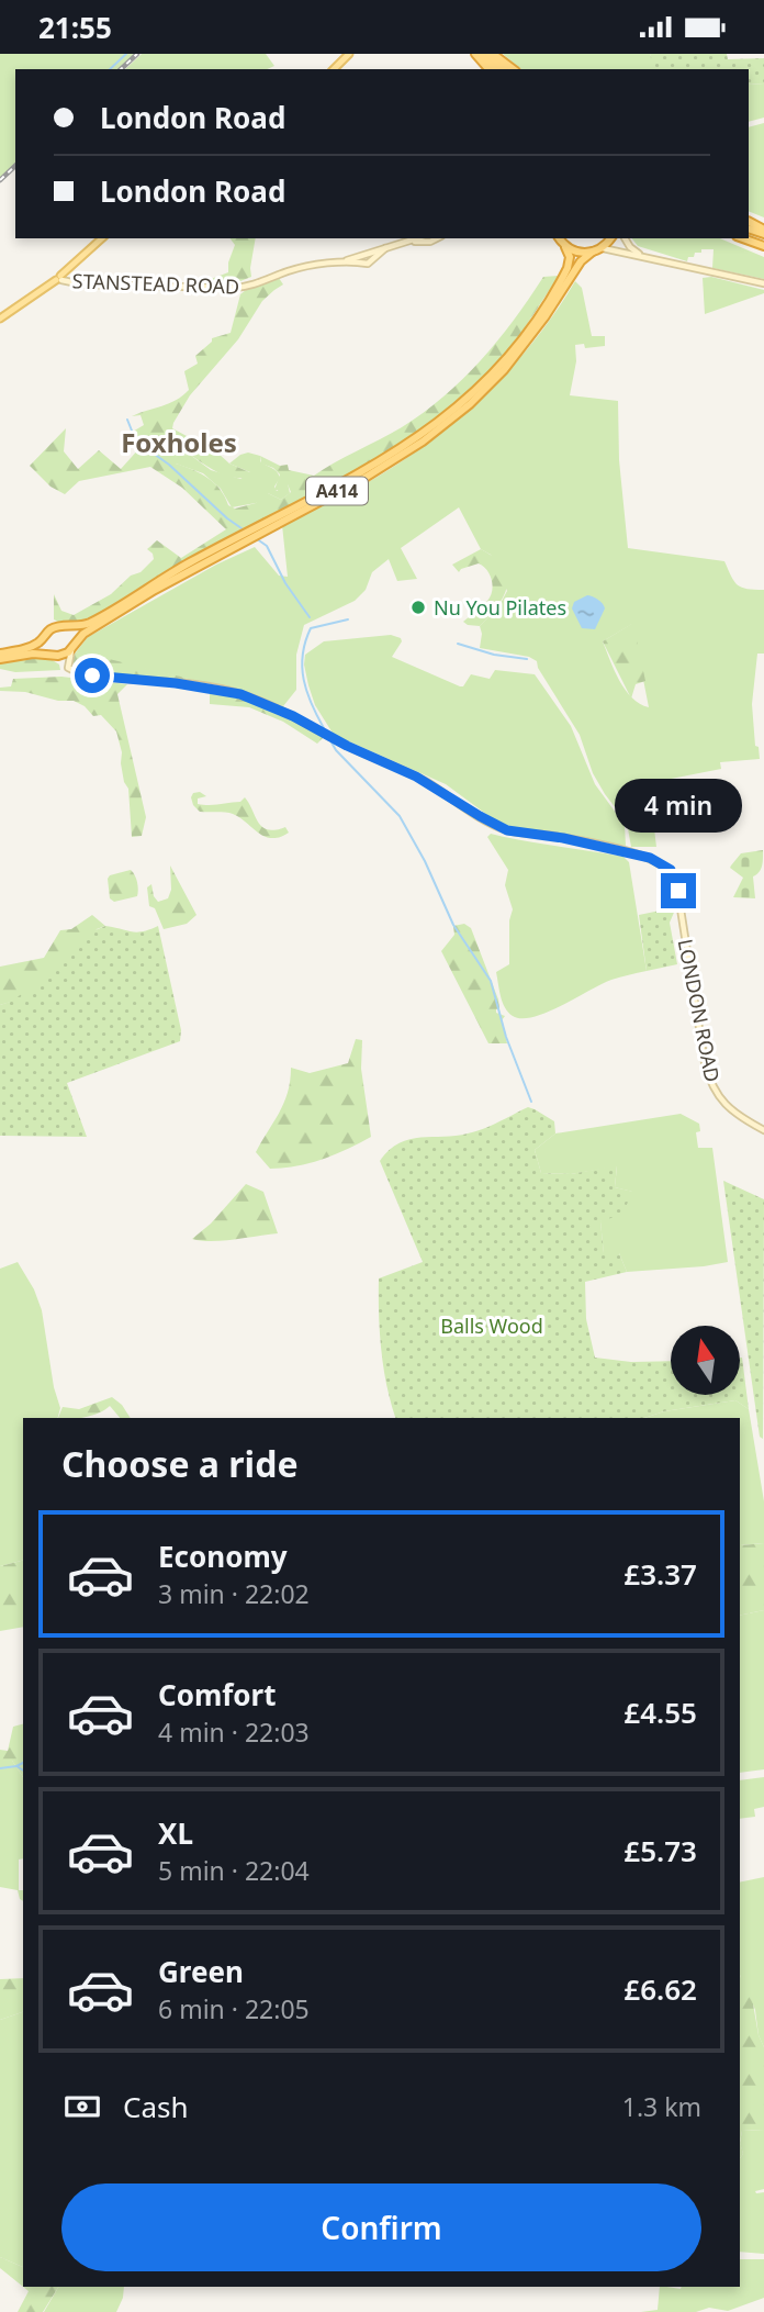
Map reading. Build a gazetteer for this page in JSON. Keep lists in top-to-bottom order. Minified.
{"streets":{"highway":["A414"],"main road":["STANSTEAD ROAD","LONDON ROAD"]},"districts":["Foxholes"],"parks":["Balls Wood"],"places":["Nu You Pilates"],"north":"top","page":{"status":"21:55","banner":["London Road","London Road"],"bubble":"4 min","heading":"Choose a ride","list":[{"name":"Economy","note":"3 min · 22:02","value":"£3.37"},{"name":"Comfort","note":"4 min · 22:03","value":"£4.55"},{"name":"XL","note":"5 min · 22:04","value":"£5.73"},{"name":"Green","note":"6 min · 22:05","value":"£6.62"}],"pay":["Cash","1.3 km"],"buttons":"Confirm"}}
